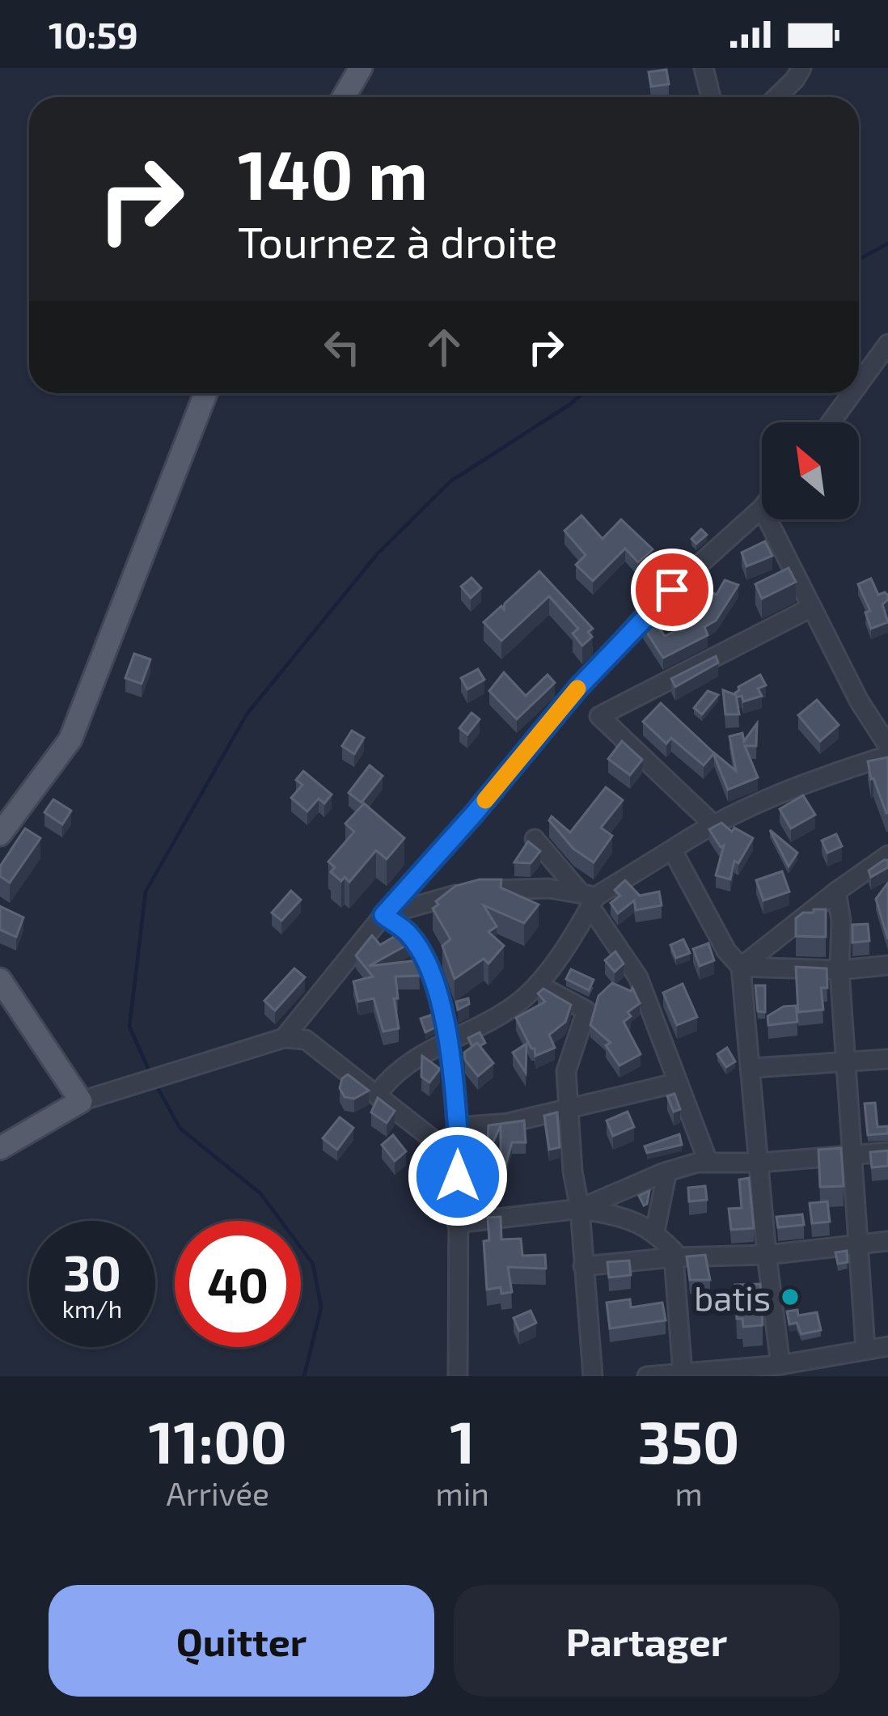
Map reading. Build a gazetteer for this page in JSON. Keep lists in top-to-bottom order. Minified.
{"places":["batis"],"north":"top left","page":{"status":"10:59","turn":["140 m","Tournez à droite"],"speed":"30 km/h","limit":"40","eta":["11:00","Arrivée","1","min","350","m"],"buttons":["Quitter","Partager"]}}
